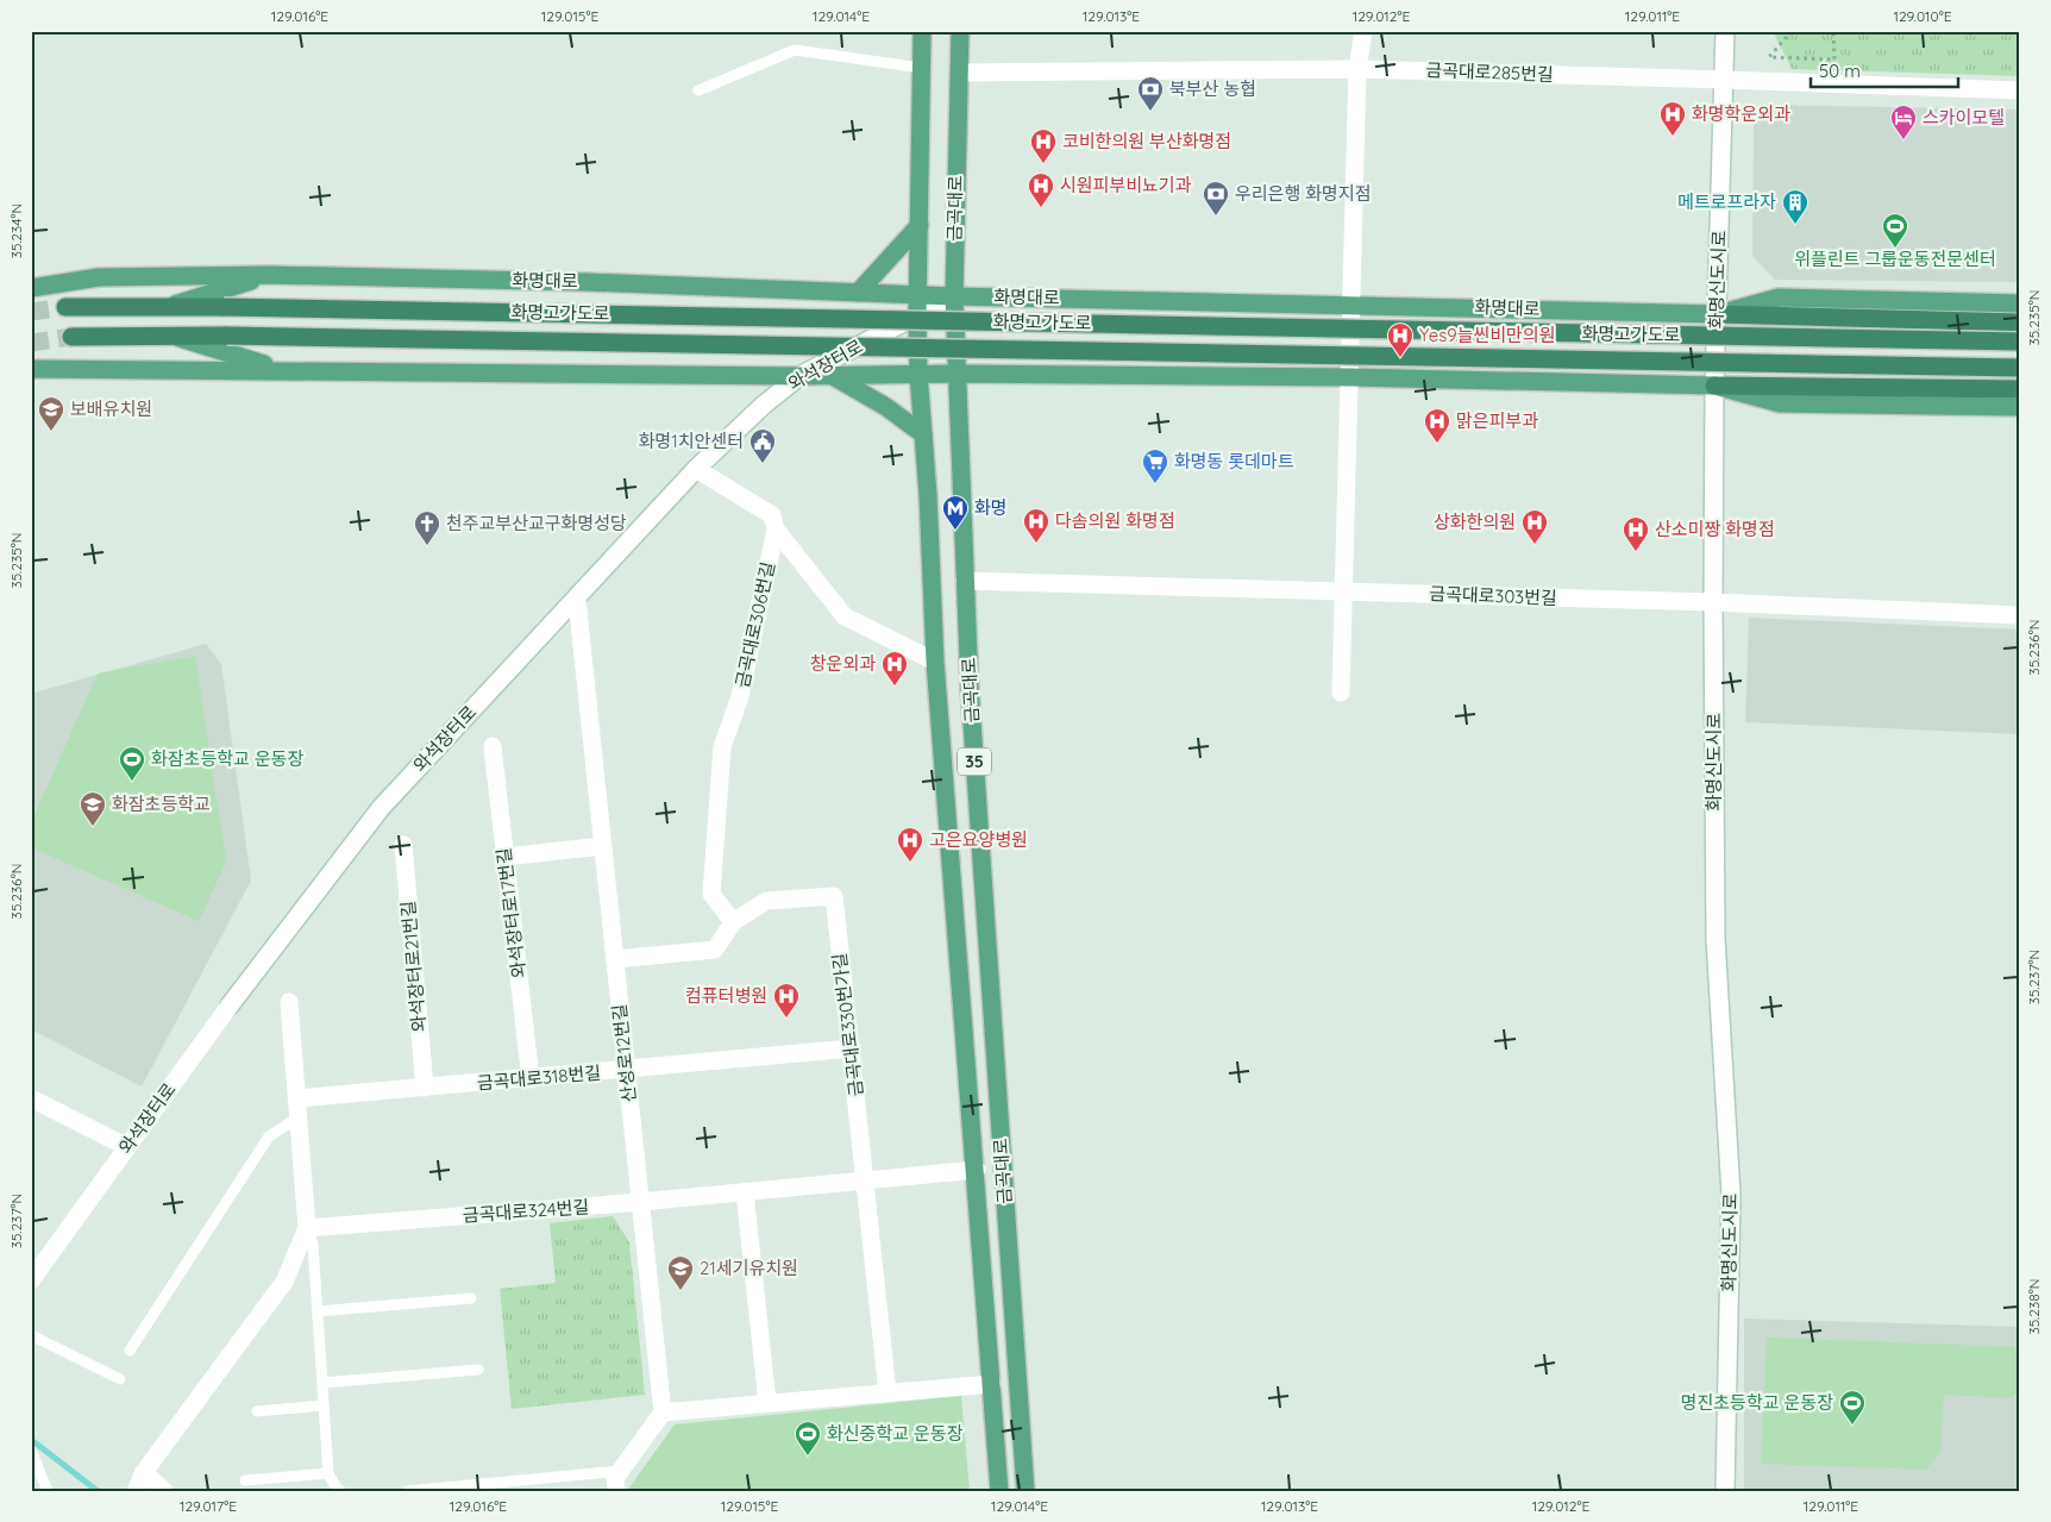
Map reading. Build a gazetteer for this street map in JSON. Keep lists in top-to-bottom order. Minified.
{"streets":{"highway":["화명고가도로"],"main road":["금곡대로","화명대로","35"],"street":["금곡대로285번길","화명신도시로","와석장터로","금곡대로303번길","금곡대로306번길","와석장터로17번길","와석장터로21번길","금곡대로330번가길","산성로12번길","금곡대로318번길","금곡대로324번길"]},"crossings":[["금곡대로285번길","금곡대로"],["금곡대로285번길","화명신도시로"],["금곡대로","화명대로"],["금곡대로","와석장터로"],["금곡대로","금곡대로303번길"],["금곡대로","금곡대로306번길"],["금곡대로","금곡대로324번길"],["화명신도시로","화명대로"],["화명신도시로","금곡대로303번길"],["화명대로","와석장터로"],["와석장터로","산성로12번길"],["금곡대로306번길","금곡대로330번가길"],["와석장터로17번길","금곡대로318번길"],["와석장터로21번길","금곡대로318번길"],["금곡대로330번가길","산성로12번길"],["금곡대로330번가길","금곡대로318번길"],["금곡대로330번가길","금곡대로324번길"],["산성로12번길","금곡대로318번길"],["산성로12번길","금곡대로324번길"]],"places":{"bank":["북부산 농협","우리은행 화명지점"],"hospital":["화명학운외과","코비한의원 부산화명점","시원피부비뇨기과","Yes9늘씬비만의원","맑은피부과","다솜의원 화명점","상화한의원","산소미짱 화명점","창운외과","고은요양병원","컴퓨터병원"],"hotel":["스카이모텔"],"building":["메트로프라자"],"sports":["위플린트 그룹운동전문센터","화잠초등학교 운동장","명진초등학교 운동장","화신중학교 운동장"],"school or university":["보배유치원","화잠초등학교","21세기유치원"],"public building":["화명1치안센터"],"supermarket":["화명동 롯데마트"],"metro station":["화명"],"church":["천주교부산교구화명성당"]},"scale_bar":"50 m","coordinates":["129.016°E","129.015°E","129.014°E","129.013°E","129.012°E","129.011°E","129.010°E","35.234°N","35.235°N","35.236°N","35.237°N","35.238°N","129.017°E"]}
